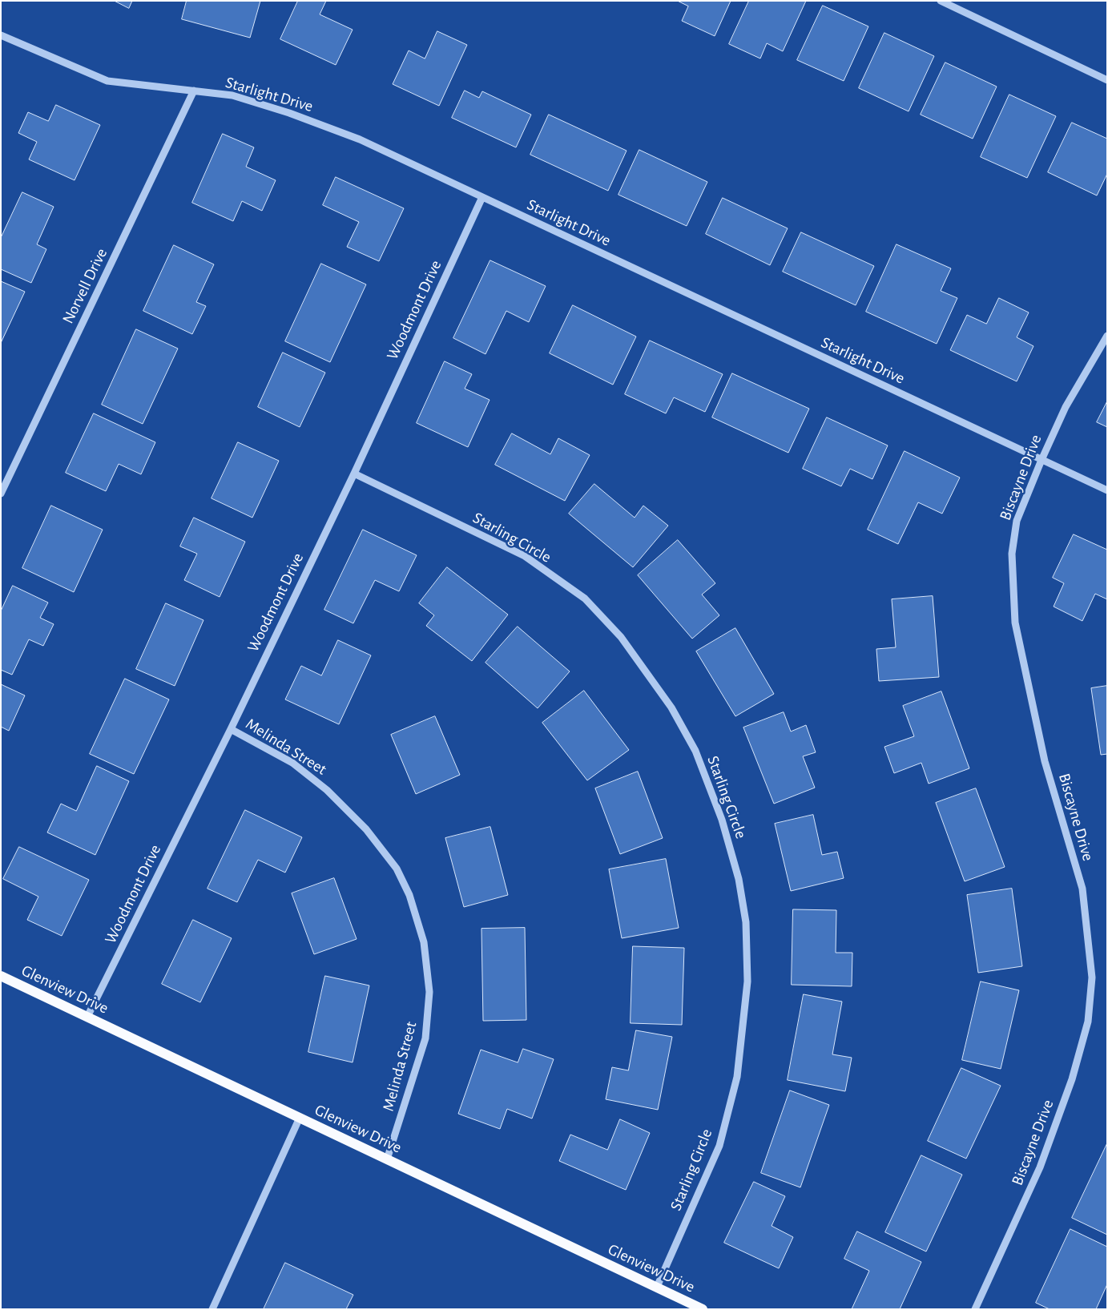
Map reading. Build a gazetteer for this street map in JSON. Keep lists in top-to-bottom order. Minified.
{"streets":{"main road":["Glenview Drive"],"street":["Starlight Drive","Norvell Drive","Woodmont Drive","Biscayne Drive","Starling Circle","Melinda Street"]},"crossings":[["Starlight Drive","Norvell Drive"],["Starlight Drive","Woodmont Drive"],["Starlight Drive","Biscayne Drive"],["Woodmont Drive","Starling Circle"],["Woodmont Drive","Melinda Street"],["Woodmont Drive","Glenview Drive"],["Starling Circle","Glenview Drive"],["Melinda Street","Glenview Drive"]]}
